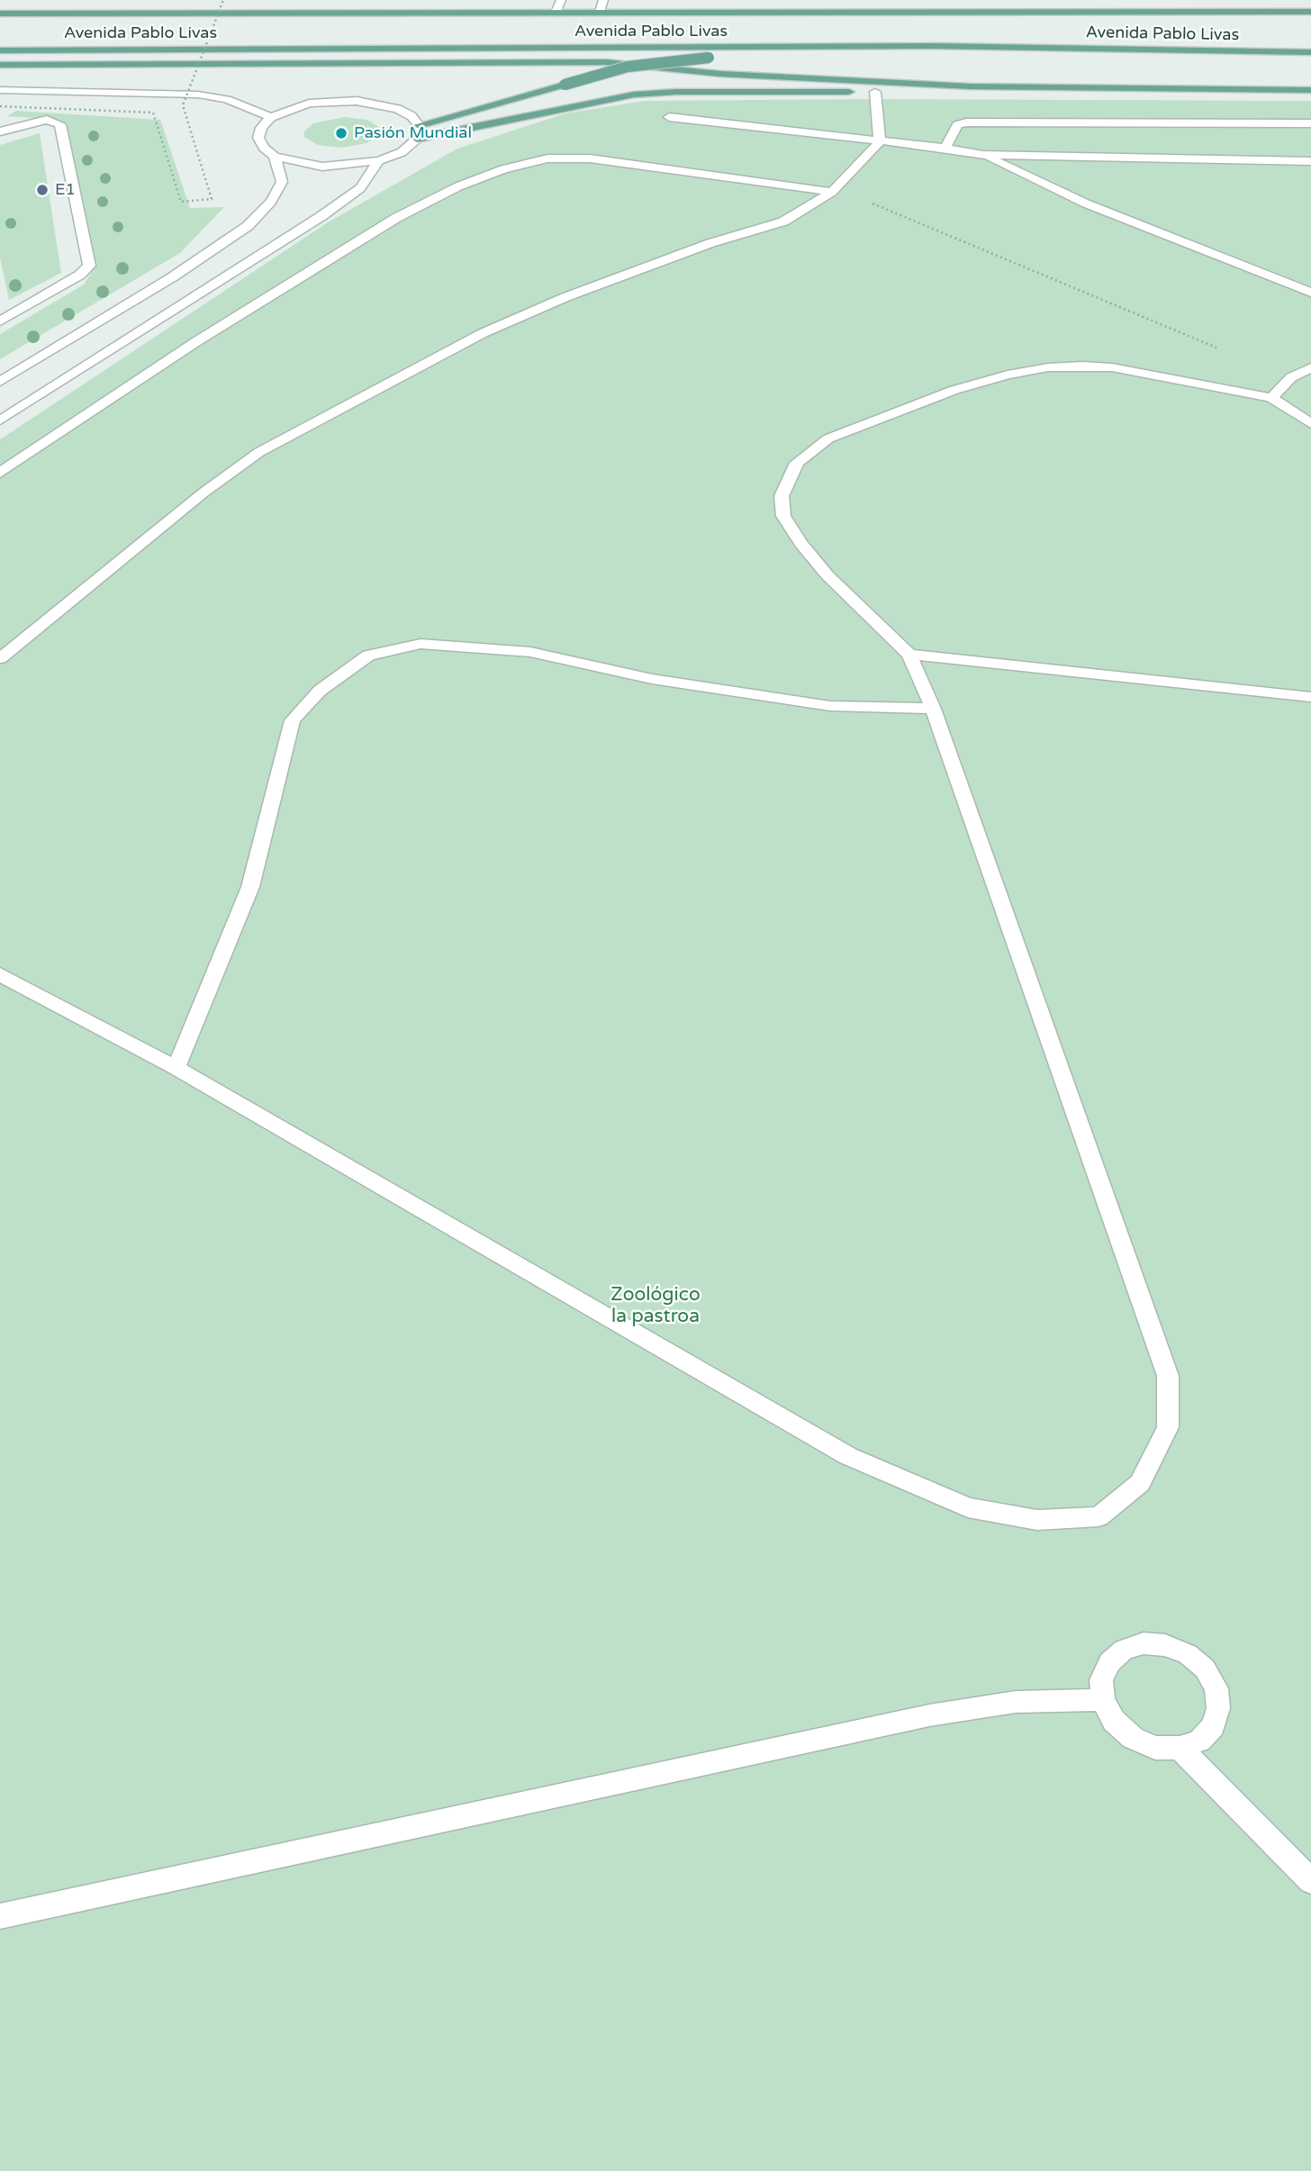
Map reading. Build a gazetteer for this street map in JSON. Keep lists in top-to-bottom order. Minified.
{"streets":{"main road":["Avenida Pablo Livas"]},"parks":["Zoológico la pastroa"],"places":["Pasión Mundial","E1"]}
